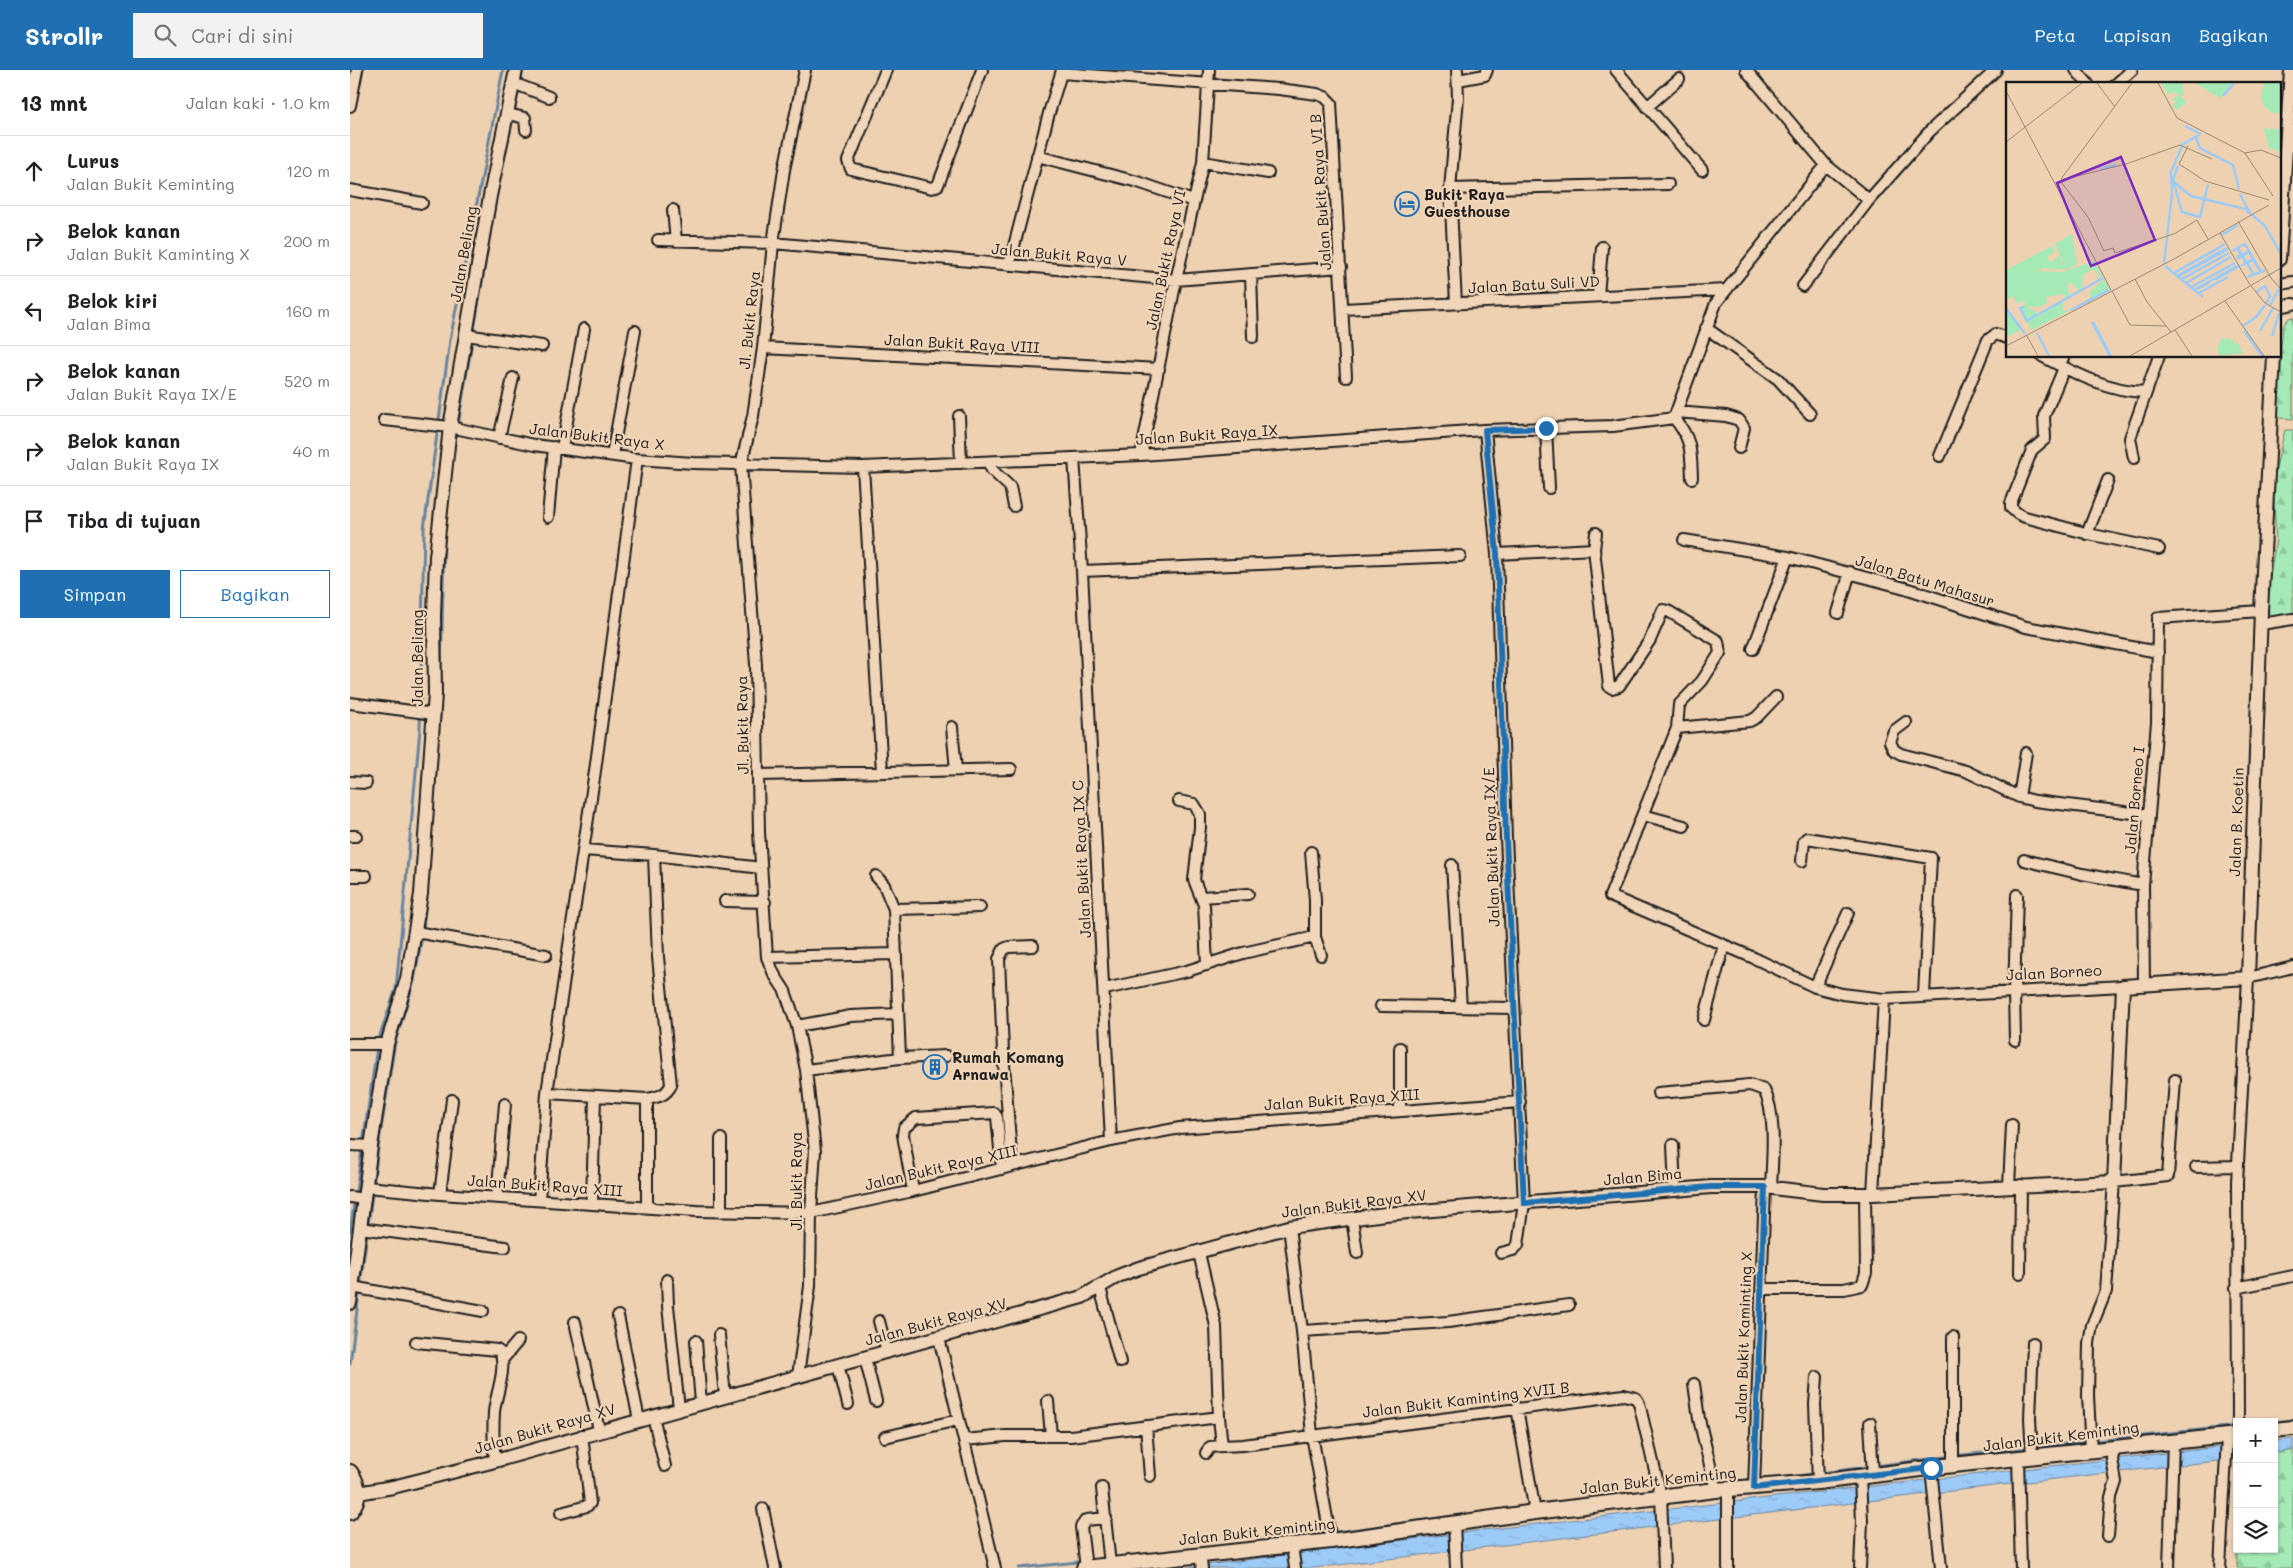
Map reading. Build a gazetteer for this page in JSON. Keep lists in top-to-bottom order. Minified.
{"streets":{"main road":["Jalan Bukit Keminting"],"street":["Jalan Bukit Raya VI B","Jalan Beliang","Jalan Bukit Raya V","Jalan Bukit Raya VI","Jalan Batu Suli VD","Jl. Bukit Raya","Jalan Bukit Raya VIII","Jalan Bukit Raya IX","Jalan Bukit Raya X","Jalan Batu Mahasur","Jalan Borneo I","Jalan B. Koetin","Jalan Bukit Raya IX/E","Jalan Bukit Raya IX C","Jalan Borneo","Jalan Bukit Raya XIII","Jalan Bima","Jalan Bukit Raya XV","Jalan Bukit Kaminting X","Jalan Bukit Kaminting XVII B"]},"crossings":[["Jalan Bukit Raya VI B","Jalan Bukit Raya V"],["Jalan Bukit Raya VI B","Jalan Bukit Raya VI"],["Jalan Bukit Raya VI B","Jalan Batu Suli VD"],["Jalan Beliang","Jalan Bukit Raya X"],["Jalan Beliang","Jalan Bukit Raya XIII"],["Jalan Bukit Raya V","Jalan Bukit Raya VI"],["Jalan Bukit Raya V","Jl. Bukit Raya"],["Jalan Bukit Raya VI","Jalan Bukit Raya VIII"],["Jalan Bukit Raya VI","Jalan Bukit Raya IX"],["Jl. Bukit Raya","Jalan Bukit Raya VIII"],["Jl. Bukit Raya","Jalan Bukit Raya IX"],["Jl. Bukit Raya","Jalan Bukit Raya X"],["Jl. Bukit Raya","Jalan Bukit Raya XIII"],["Jl. Bukit Raya","Jalan Bukit Raya XV"],["Jalan Bukit Raya IX","Jalan Bukit Raya X"],["Jalan Bukit Raya IX","Jalan Bukit Raya IX/E"],["Jalan Bukit Raya IX","Jalan Bukit Raya IX C"],["Jalan Batu Mahasur","Jalan Borneo I"],["Jalan Borneo I","Jalan B. Koetin"],["Jalan Borneo I","Jalan Borneo"],["Jalan B. Koetin","Jalan Borneo"],["Jalan Bukit Raya IX/E","Jalan Bukit Raya XIII"],["Jalan Bukit Raya IX/E","Jalan Bima"],["Jalan Bukit Raya IX/E","Jalan Bukit Raya XV"],["Jalan Bukit Raya IX C","Jalan Bukit Raya XIII"],["Jalan Bima","Jalan Bukit Raya XV"],["Jalan Bima","Jalan Bukit Kaminting X"],["Jalan Bukit Kaminting X","Jalan Bukit Keminting"],["Jalan Bukit Kaminting XVII B","Jalan Bukit Keminting"]],"places":{"hotel":["Bukit Raya Guesthouse"],"building":["Rumah Komang Arnawa"]},"page":{"header":"Strollr","search":"Cari di sini","nav":["Peta","Lapisan","Bagikan"],"heading":["13 mnt","Jalan kaki · 1.0 km"],"list":[["Lurus","Jalan Bukit Keminting","120 m"],["Belok kanan","Jalan Bukit Kaminting X","200 m"],["Belok kiri","Jalan Bima","160 m"],["Belok kanan","Jalan Bukit Raya IX/E","520 m"],["Belok kanan","Jalan Bukit Raya IX","40 m"],"Tiba di tujuan"],"buttons":["Simpan","Bagikan"],"map_buttons":["+","−"]}}
